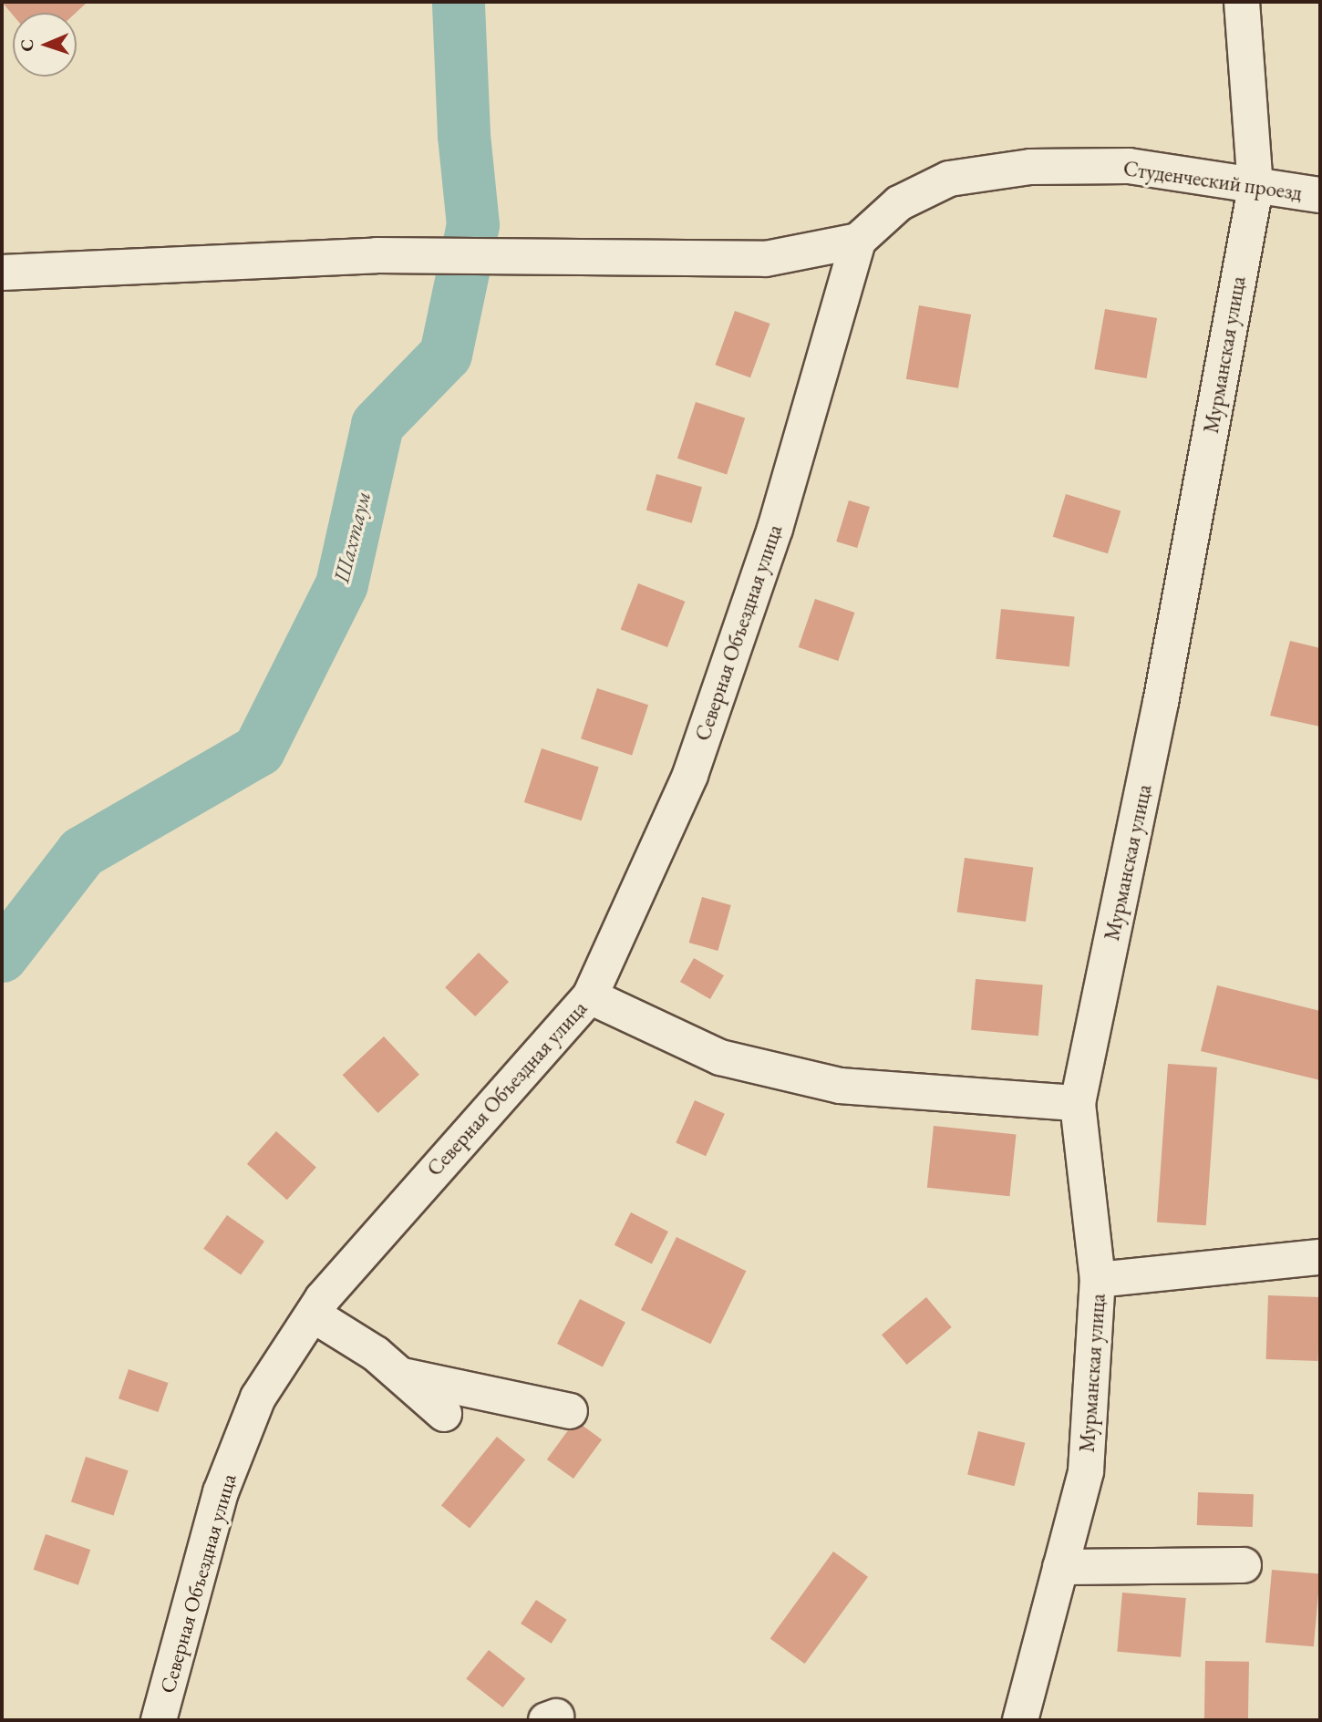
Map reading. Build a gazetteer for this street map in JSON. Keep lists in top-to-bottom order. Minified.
{"streets":{"street":["Студенческий проезд","Мурманская улица","Северная Объездная улица"]},"crossings":[["Студенческий проезд","Мурманская улица"],["Студенческий проезд","Северная Объездная улица"]],"water":["Шахтаум"],"north":"left"}
